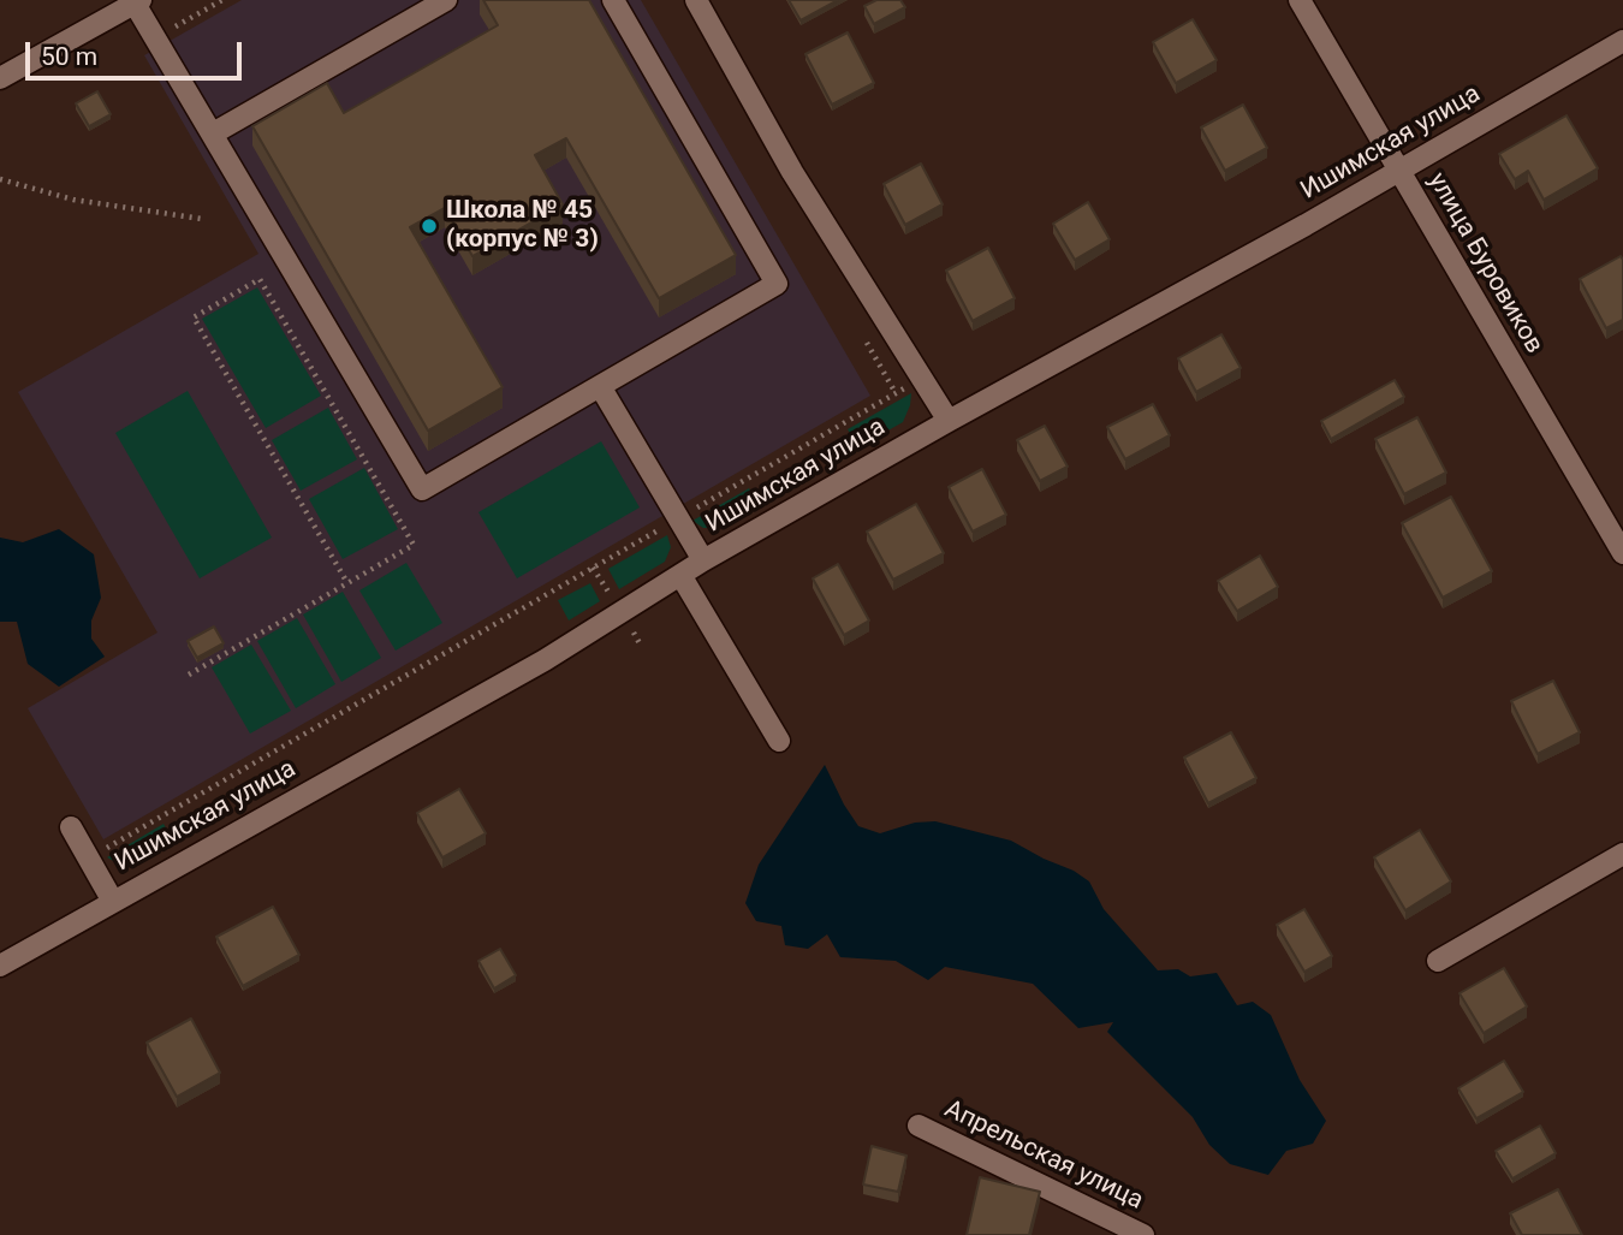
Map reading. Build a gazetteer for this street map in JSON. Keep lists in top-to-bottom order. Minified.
{"streets":{"street":["Ишимская улица","улица Буровиков","Апрельская улица"]},"crossings":[["Ишимская улица","улица Буровиков"]],"places":["Школа № 45 (корпус № 3)"],"scale_bar":"50 m"}
